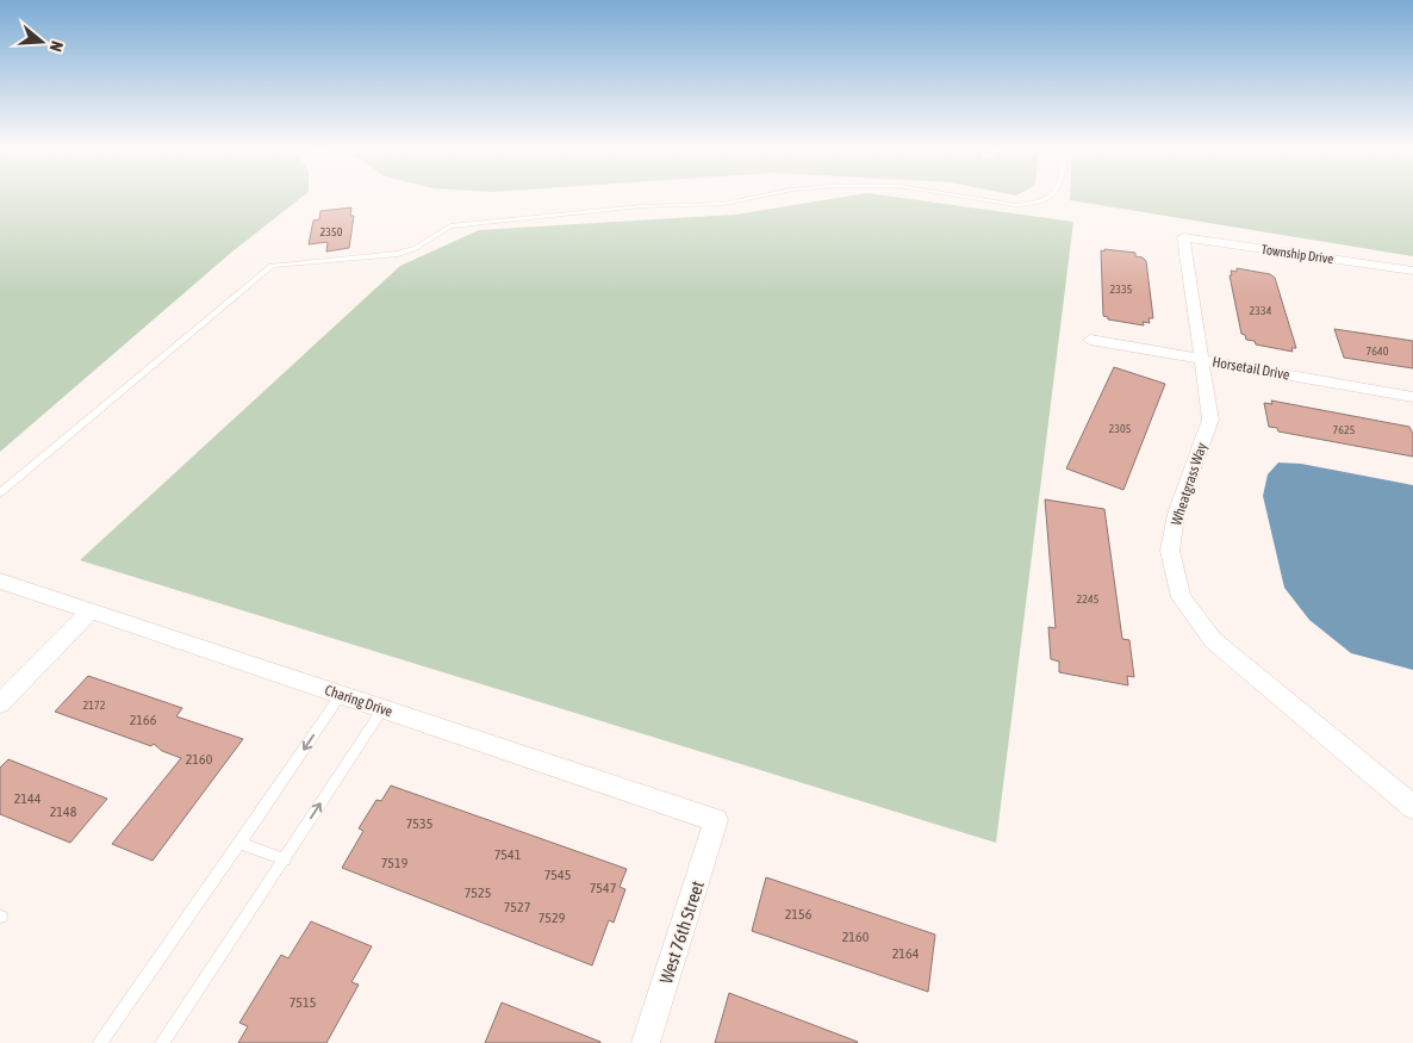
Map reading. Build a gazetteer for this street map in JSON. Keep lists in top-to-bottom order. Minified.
{"streets":{"street":["Township Drive","Horsetail Drive","Wheatgrass Way","Charing Drive","West 76th Street"]},"crossings":[["Township Drive","Wheatgrass Way"],["Horsetail Drive","Wheatgrass Way"],["Charing Drive","West 76th Street"]],"house_numbers":["2350","2335","2334","7640","2305","7625","2245","2172","2166","2160","2144","2148","7535","7541","7519","7545","7547","7525","7527","2156","7529","2160","2164","7515"],"north":"right"}
